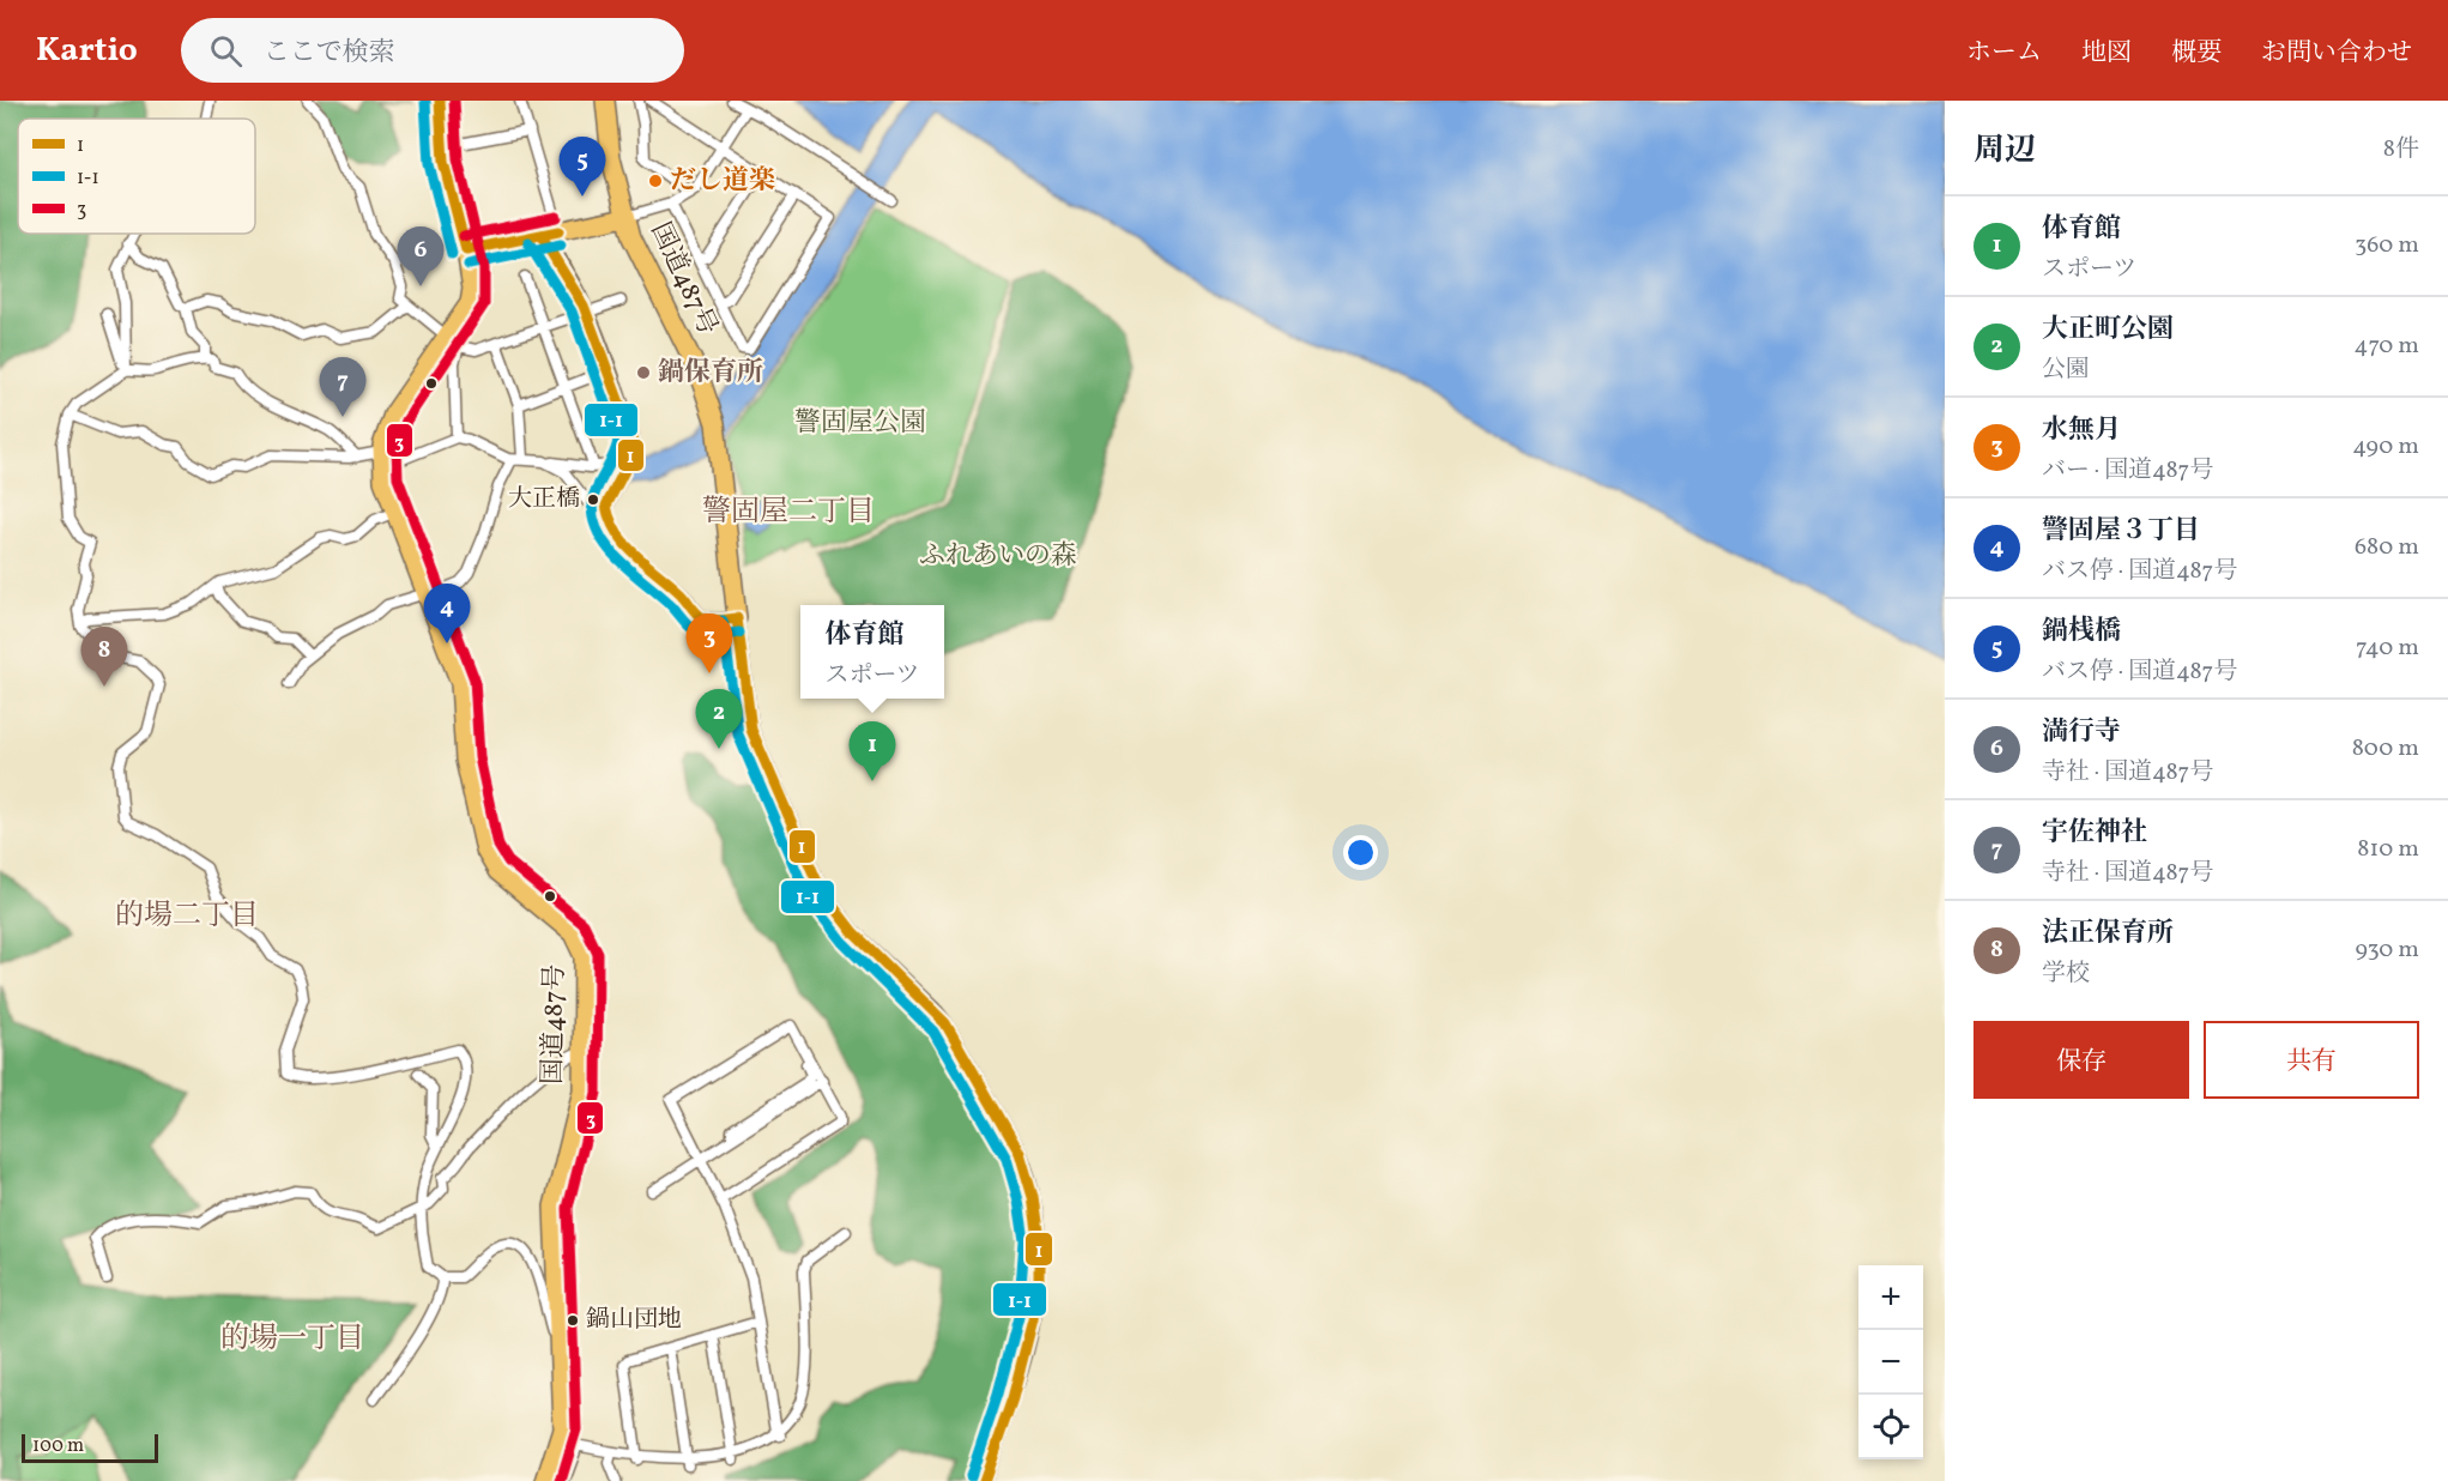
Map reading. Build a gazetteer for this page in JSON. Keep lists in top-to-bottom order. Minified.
{"streets":{"highway":["国道487号"]},"districts":["警固屋二丁目","的場二丁目","的場一丁目"],"parks":["警固屋公園","ふれあいの森"],"places":["だし道楽","鍋保育所","大正橋","鍋山団地"],"lines":["transit line 1","transit line 3","transit line 1-1"],"legend":["1","1-1","3"],"scale_bar":"100 m","page":{"header":"Kartio","search":"ここで検索","nav":["ホーム","地図","概要","お問い合わせ"],"heading":["周辺","8件"],"pins":["5","6","7","4","3","8","2","1"],"list":[{"mark":"1","name":"体育館","note":"スポーツ","value":"360 m"},{"mark":"2","name":"大正町公園","note":"公園","value":"470 m"},{"mark":"3","name":"水無月","note":"バー · 国道487号","value":"490 m"},{"mark":"4","name":"警固屋３丁目","note":"バス停 · 国道487号","value":"680 m"},{"mark":"5","name":"鍋桟橋","note":"バス停 · 国道487号","value":"740 m"},{"mark":"6","name":"満行寺","note":"寺社 · 国道487号","value":"800 m"},{"mark":"7","name":"宇佐神社","note":"寺社 · 国道487号","value":"810 m"},{"mark":"8","name":"法正保育所","note":"学校","value":"930 m"}],"popup":["体育館","スポーツ"],"buttons":["保存","共有"],"map_buttons":["+","−"],"scale":"100 m"}}
